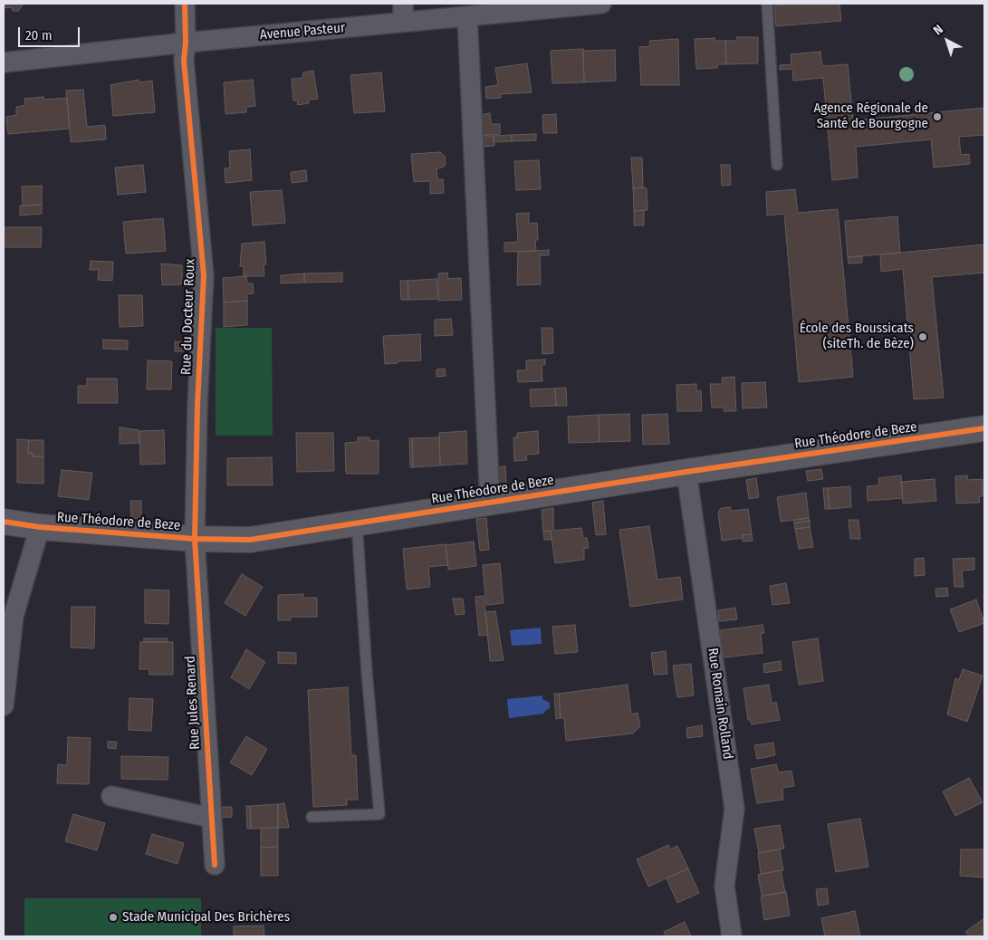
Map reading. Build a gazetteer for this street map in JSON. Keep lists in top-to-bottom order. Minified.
{"streets":{"street":["Avenue Pasteur","Rue du Docteur Roux","Rue Théodore de Beze","Rue Jules Renard","Rue Romain Rolland"]},"crossings":[["Avenue Pasteur","Rue du Docteur Roux"],["Rue du Docteur Roux","Rue Théodore de Beze"],["Rue du Docteur Roux","Rue Jules Renard"],["Rue Théodore de Beze","Rue Jules Renard"],["Rue Théodore de Beze","Rue Romain Rolland"]],"places":["Agence Régionale de Santé de Bourgogne","École des Boussicats (siteTh. de Bèze)","Stade Municipal Des Brichères"],"scale_bar":"20 m","north":"top left"}
